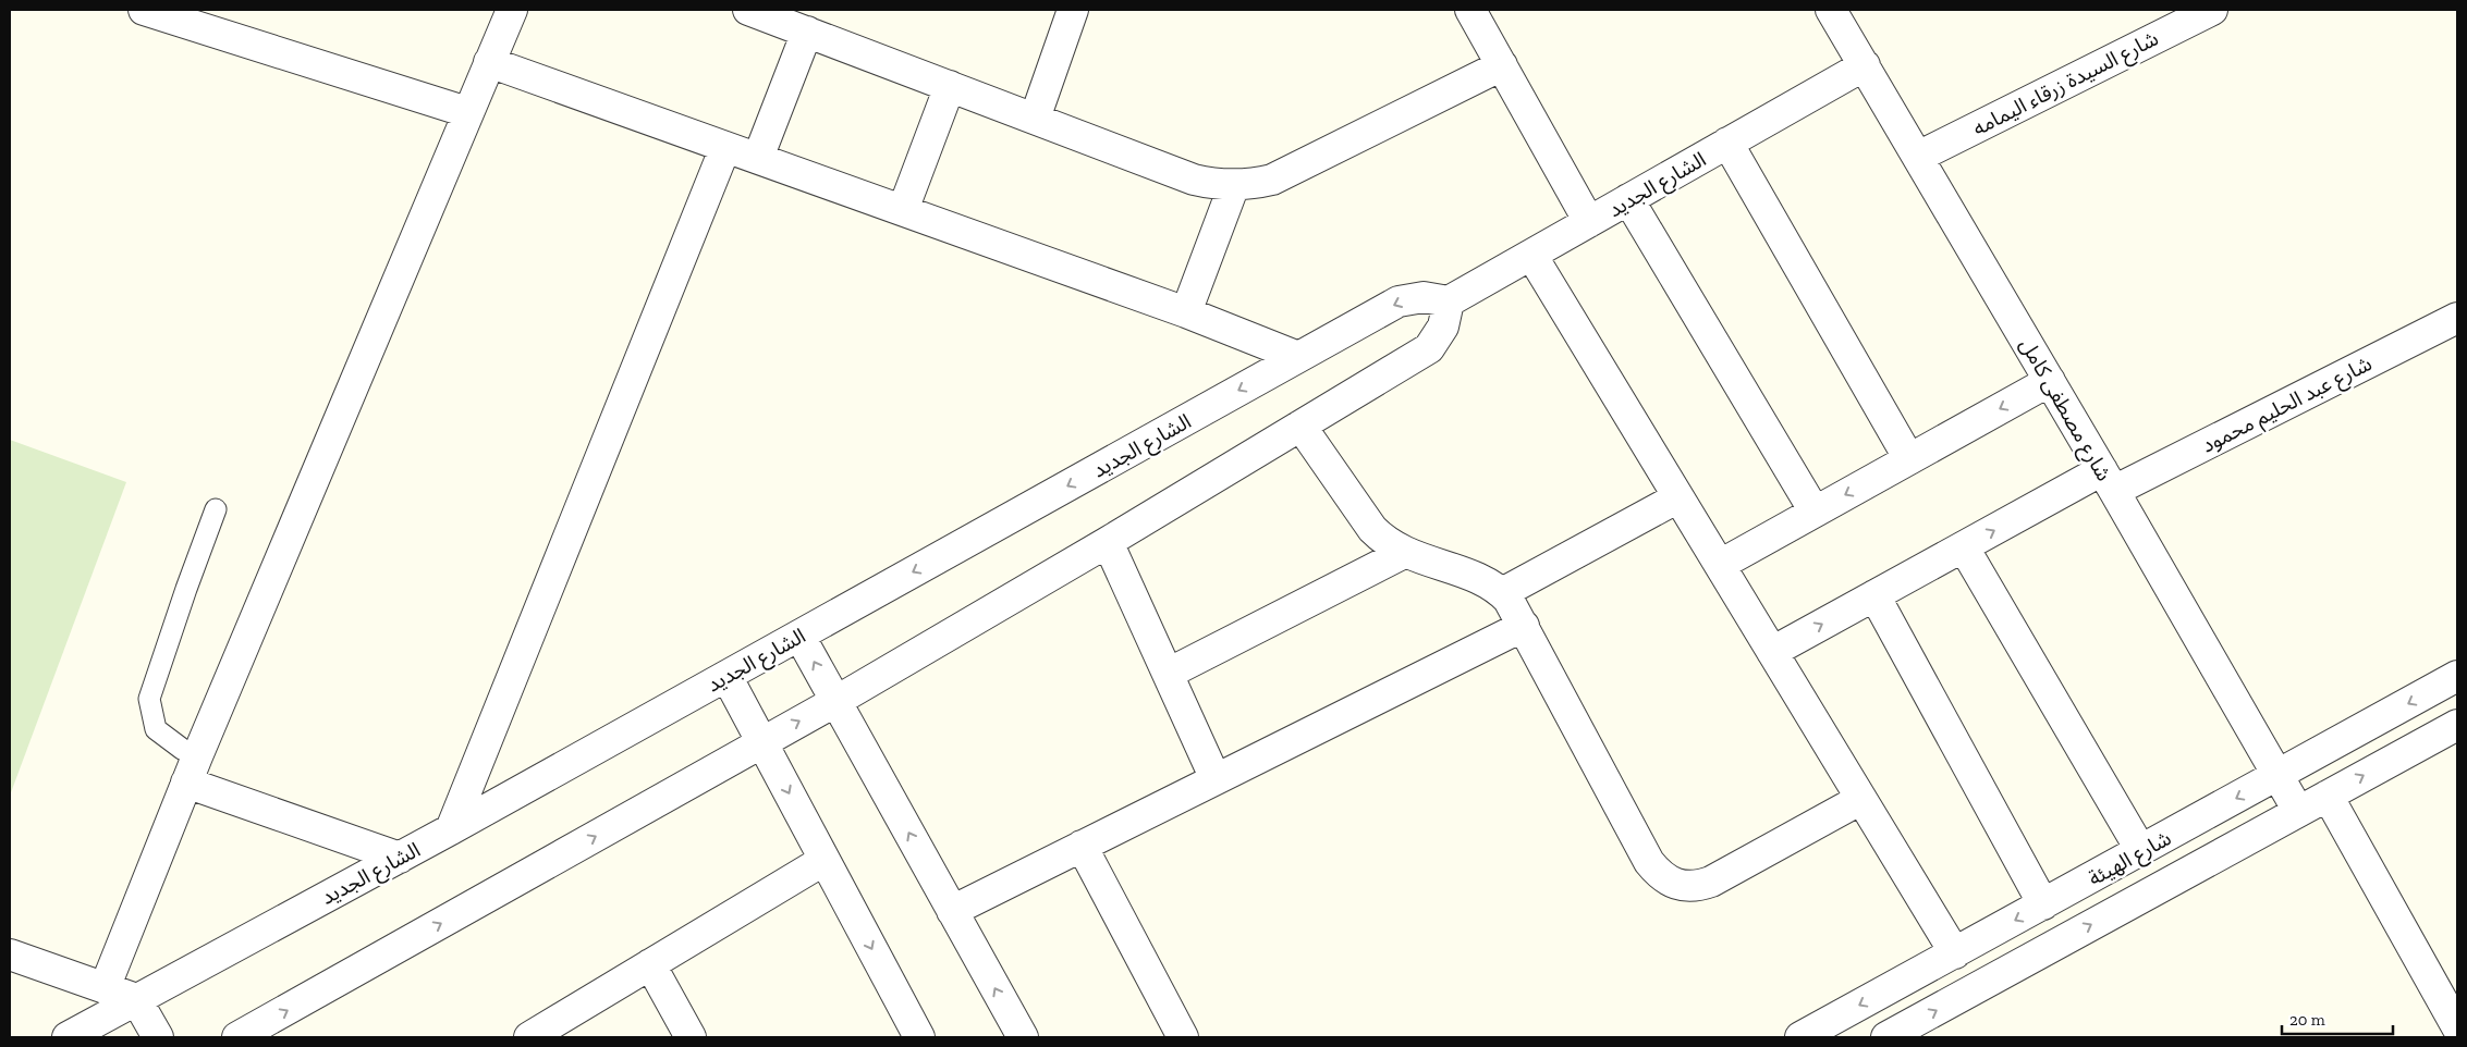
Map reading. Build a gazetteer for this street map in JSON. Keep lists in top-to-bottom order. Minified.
{"streets":{"street":["شارع السيدة زرقاء اليمامه","الشارع الجديد","شارع عبد الحليم محمود","شارع مصطفى كامل","شارع الهيئة"]},"crossings":[["شارع السيدة زرقاء اليمامه","شارع مصطفى كامل"],["الشارع الجديد","شارع مصطفى كامل"],["شارع عبد الحليم محمود","شارع مصطفى كامل"],["شارع مصطفى كامل","شارع الهيئة"]],"scale_bar":"20 m"}
